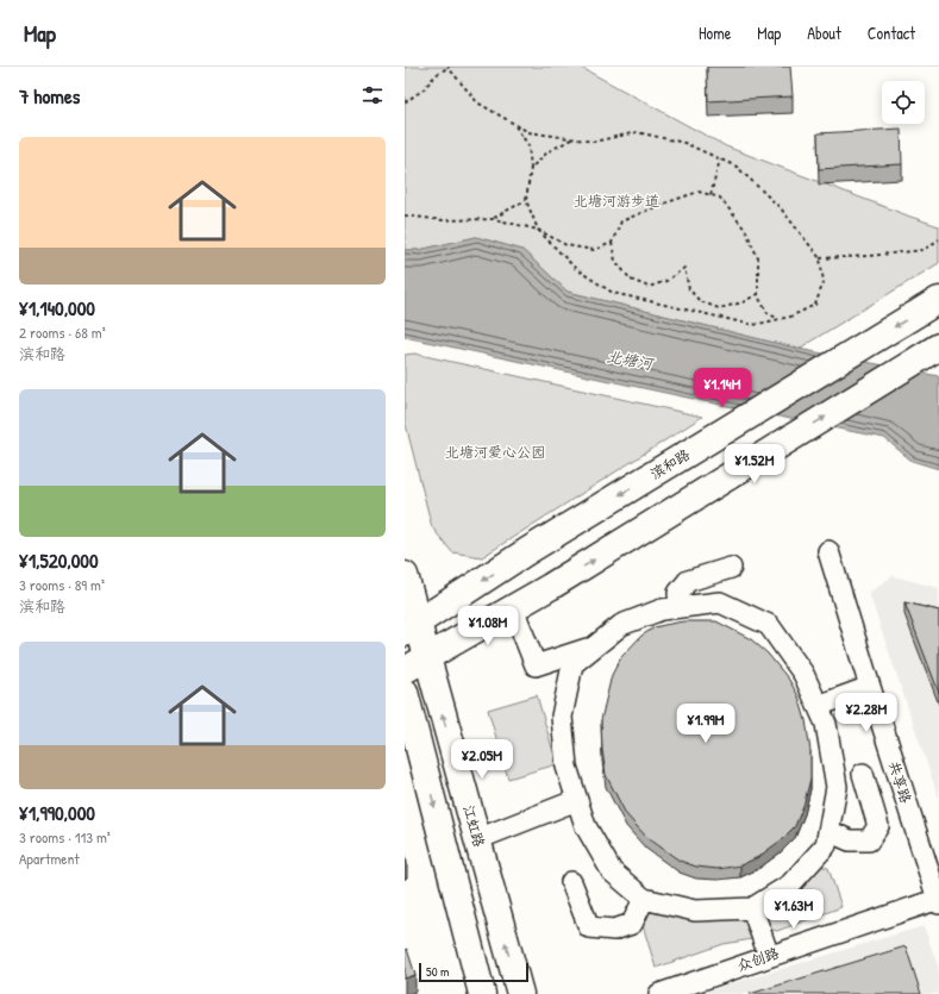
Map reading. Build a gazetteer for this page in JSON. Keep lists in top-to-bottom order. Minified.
{"streets":{"main road":["滨和路","江虹路"],"street":["共享路","众创路"]},"crossings":[["滨和路","江虹路"],["共享路","众创路"]],"water":["北塘河"],"parks":["北塘河游步道","北塘河爱心公园"],"scale_bar":"50 m","page":{"header":"Map","nav":["Home","Map","About","Contact"],"heading":"7 homes","list":[{"name":"¥1,140,000","note":"2 rooms · 68 m² · 滨和路"},{"name":"¥1,520,000","note":"3 rooms · 89 m² · 滨和路"},{"name":"¥1,990,000","note":"3 rooms · 113 m² · Apartment"}],"price":["¥1.14M","¥1.52M","¥1.08M","¥2.28M","¥1.99M","¥2.05M","¥1.63M"],"scale":"50 m"}}
